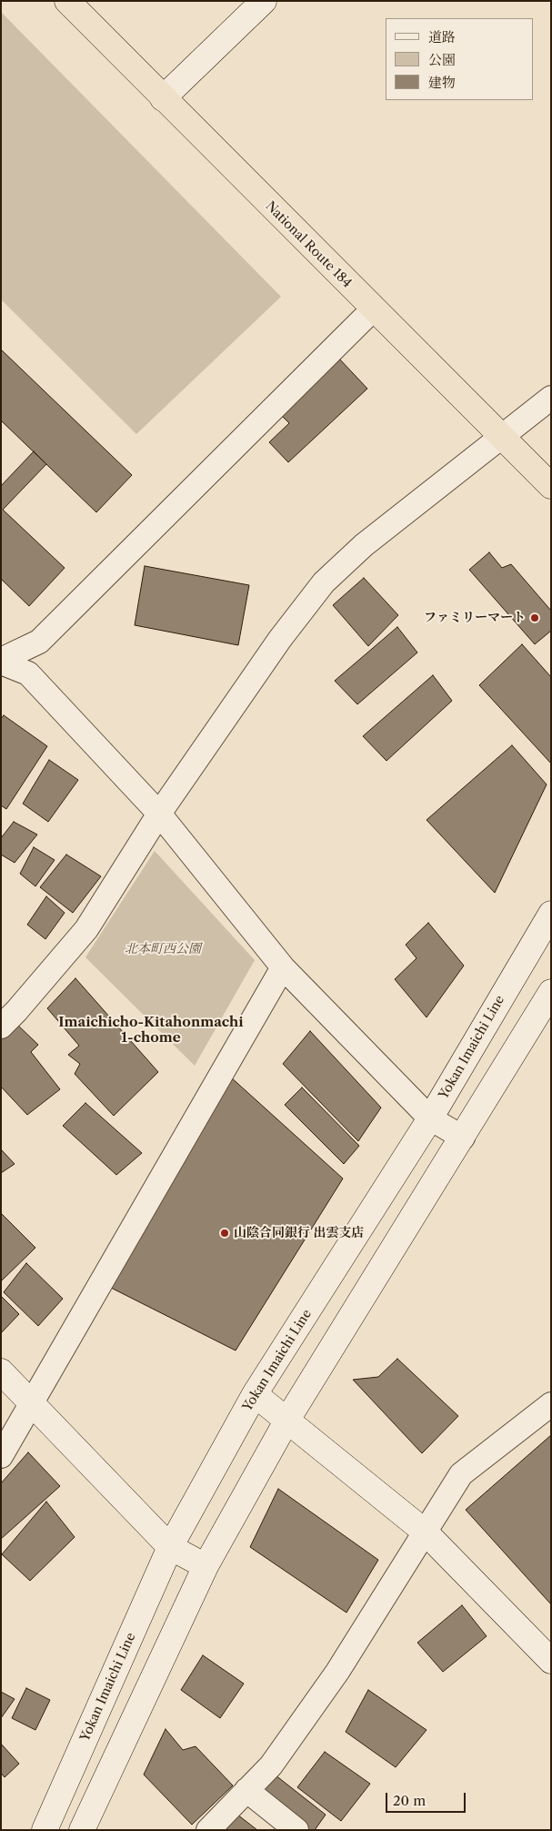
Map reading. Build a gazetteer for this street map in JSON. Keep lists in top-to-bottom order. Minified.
{"streets":{"highway":["National Route 184"],"main road":["Yokan Imaichi Line"]},"districts":["Imaichicho-Kitahonmachi 1-chome"],"parks":["北本町西公園"],"places":["ファミリーマート","山陰合同銀行 出雲支店"],"legend":["道路","公園","建物"],"scale_bar":"20 m"}
